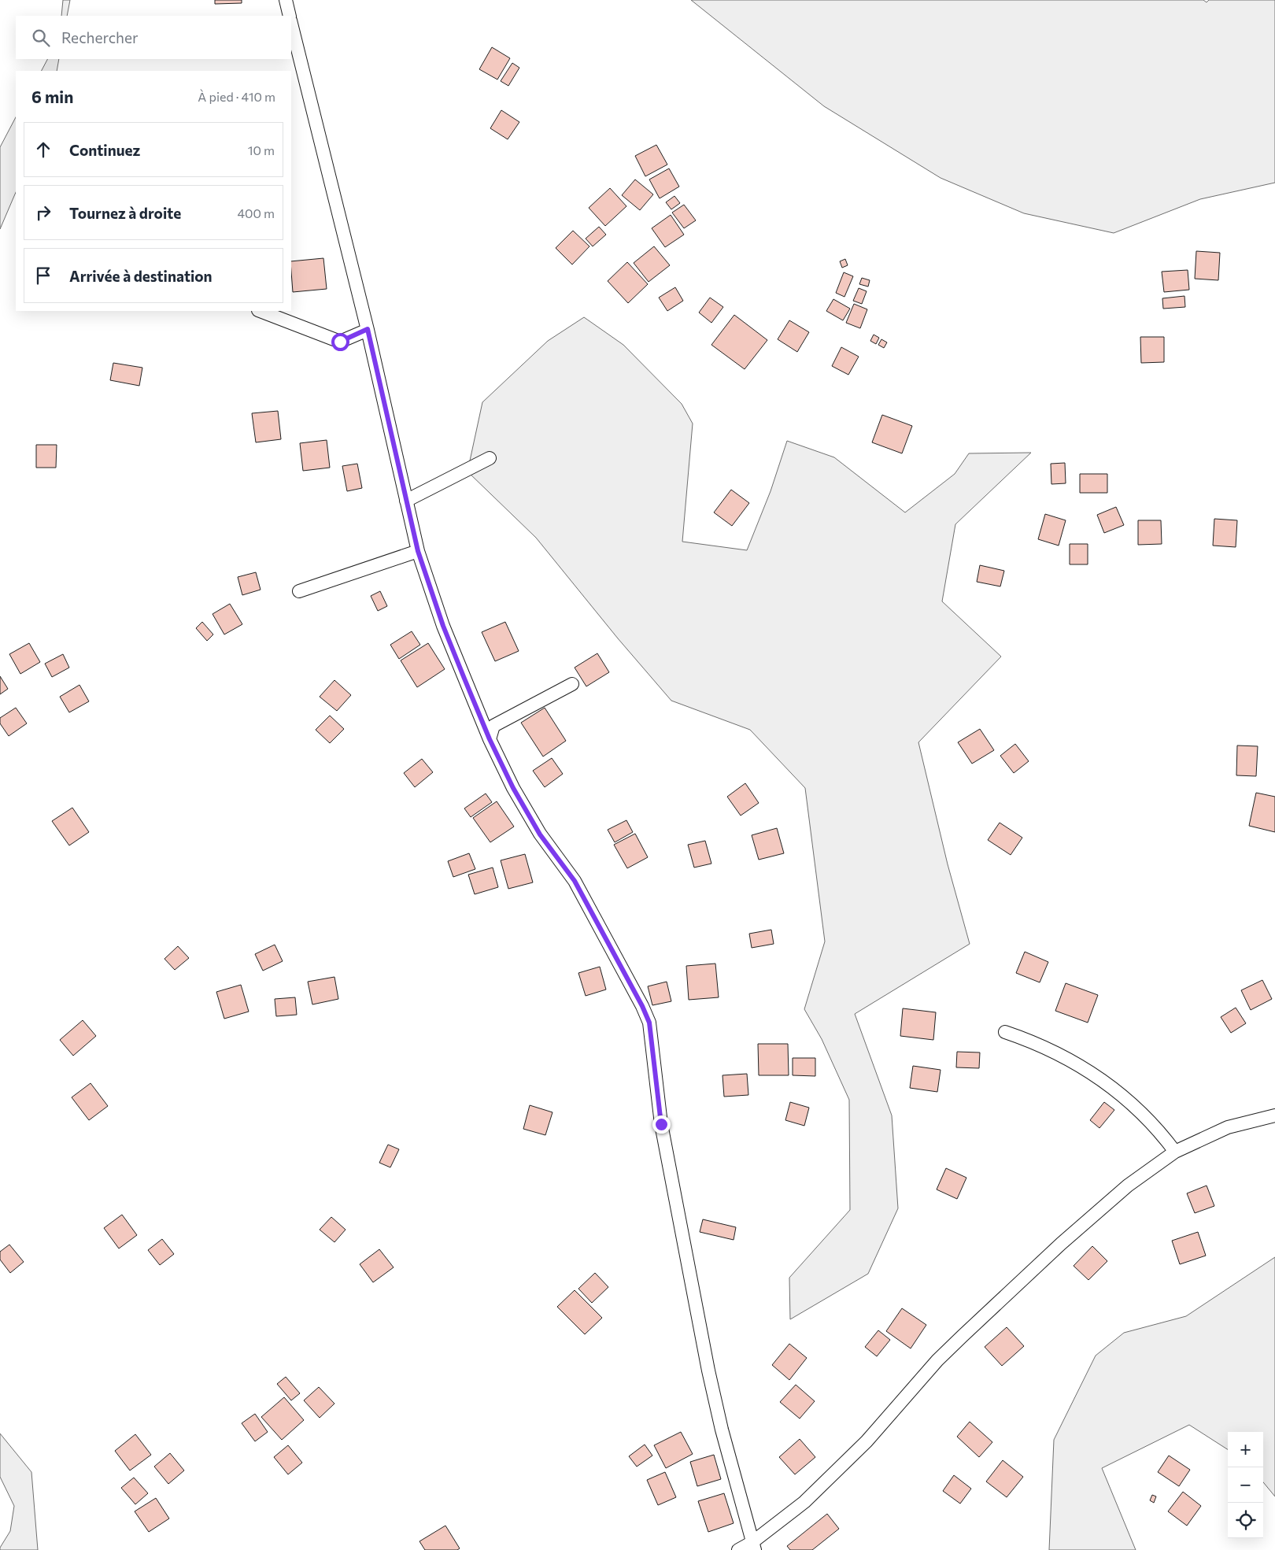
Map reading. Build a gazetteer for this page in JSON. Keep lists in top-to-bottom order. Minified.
{"page":{"search":"Rechercher","heading":["6 min","À pied · 410 m"],"list":[["Continuez","10 m"],["Tournez à droite","400 m"],"Arrivée à destination"],"map_buttons":["+","−"]}}
